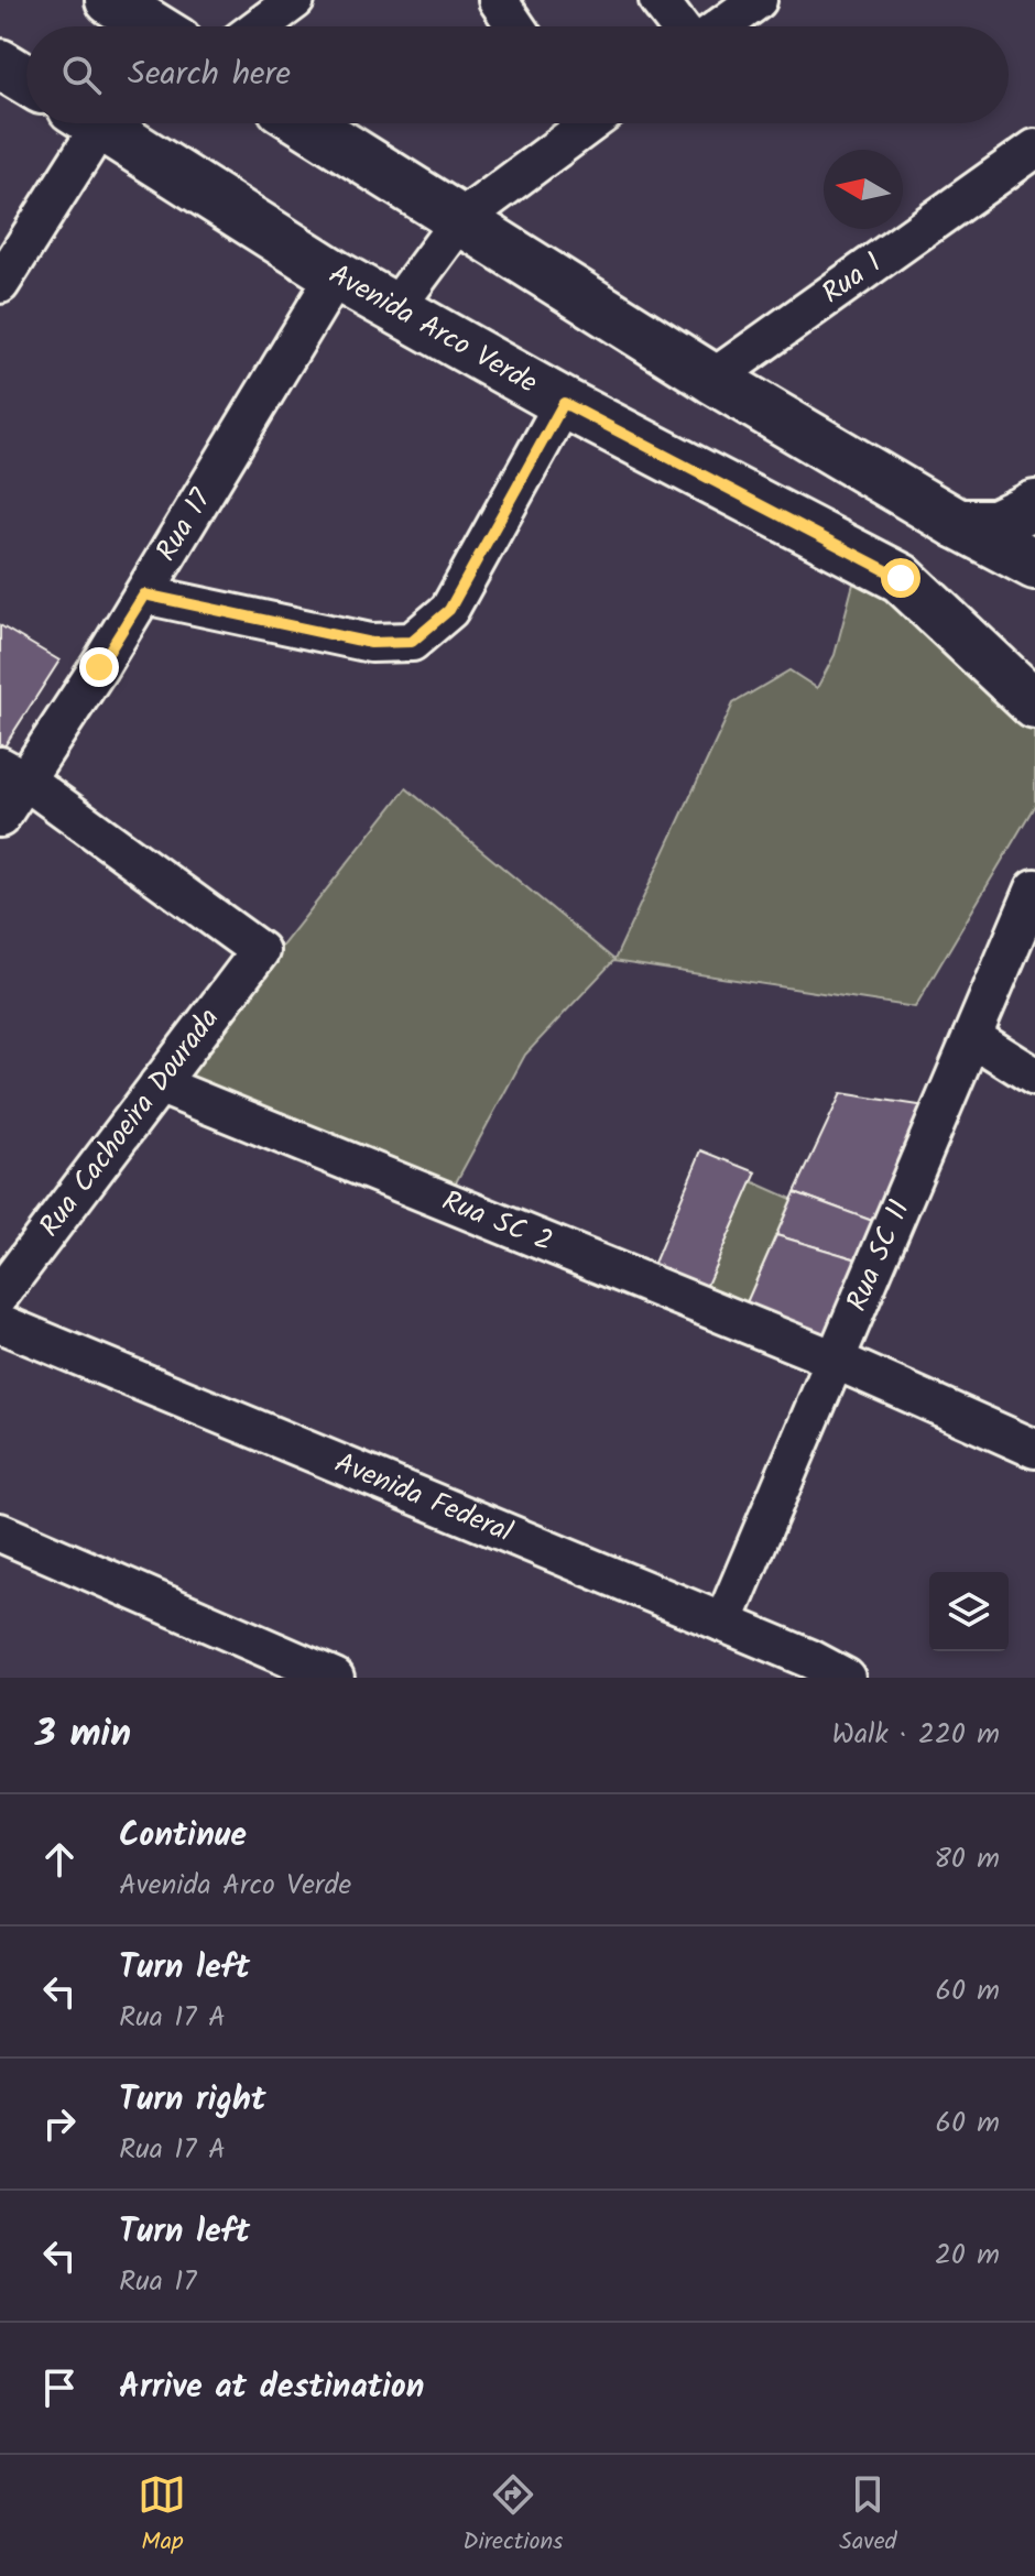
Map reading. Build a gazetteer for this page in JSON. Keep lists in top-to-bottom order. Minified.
{"streets":{"street":["Rua 1","Avenida Arco Verde","Rua 17","Rua Cachoeira Dourada","Rua SC 2","Rua SC 11","Avenida Federal"]},"crossings":[["Avenida Arco Verde","Rua 17"],["Rua 17","Rua Cachoeira Dourada"],["Rua Cachoeira Dourada","Rua SC 2"],["Rua SC 2","Rua SC 11"],["Rua SC 11","Avenida Federal"]],"north":"left","page":{"search":"Search here","heading":["3 min","Walk · 220 m"],"list":[["Continue","Avenida Arco Verde","80 m"],["Turn left","Rua 17 A","60 m"],["Turn right","Rua 17 A","60 m"],["Turn left","Rua 17","20 m"],"Arrive at destination"],"nav":["Map","Directions","Saved"]}}
